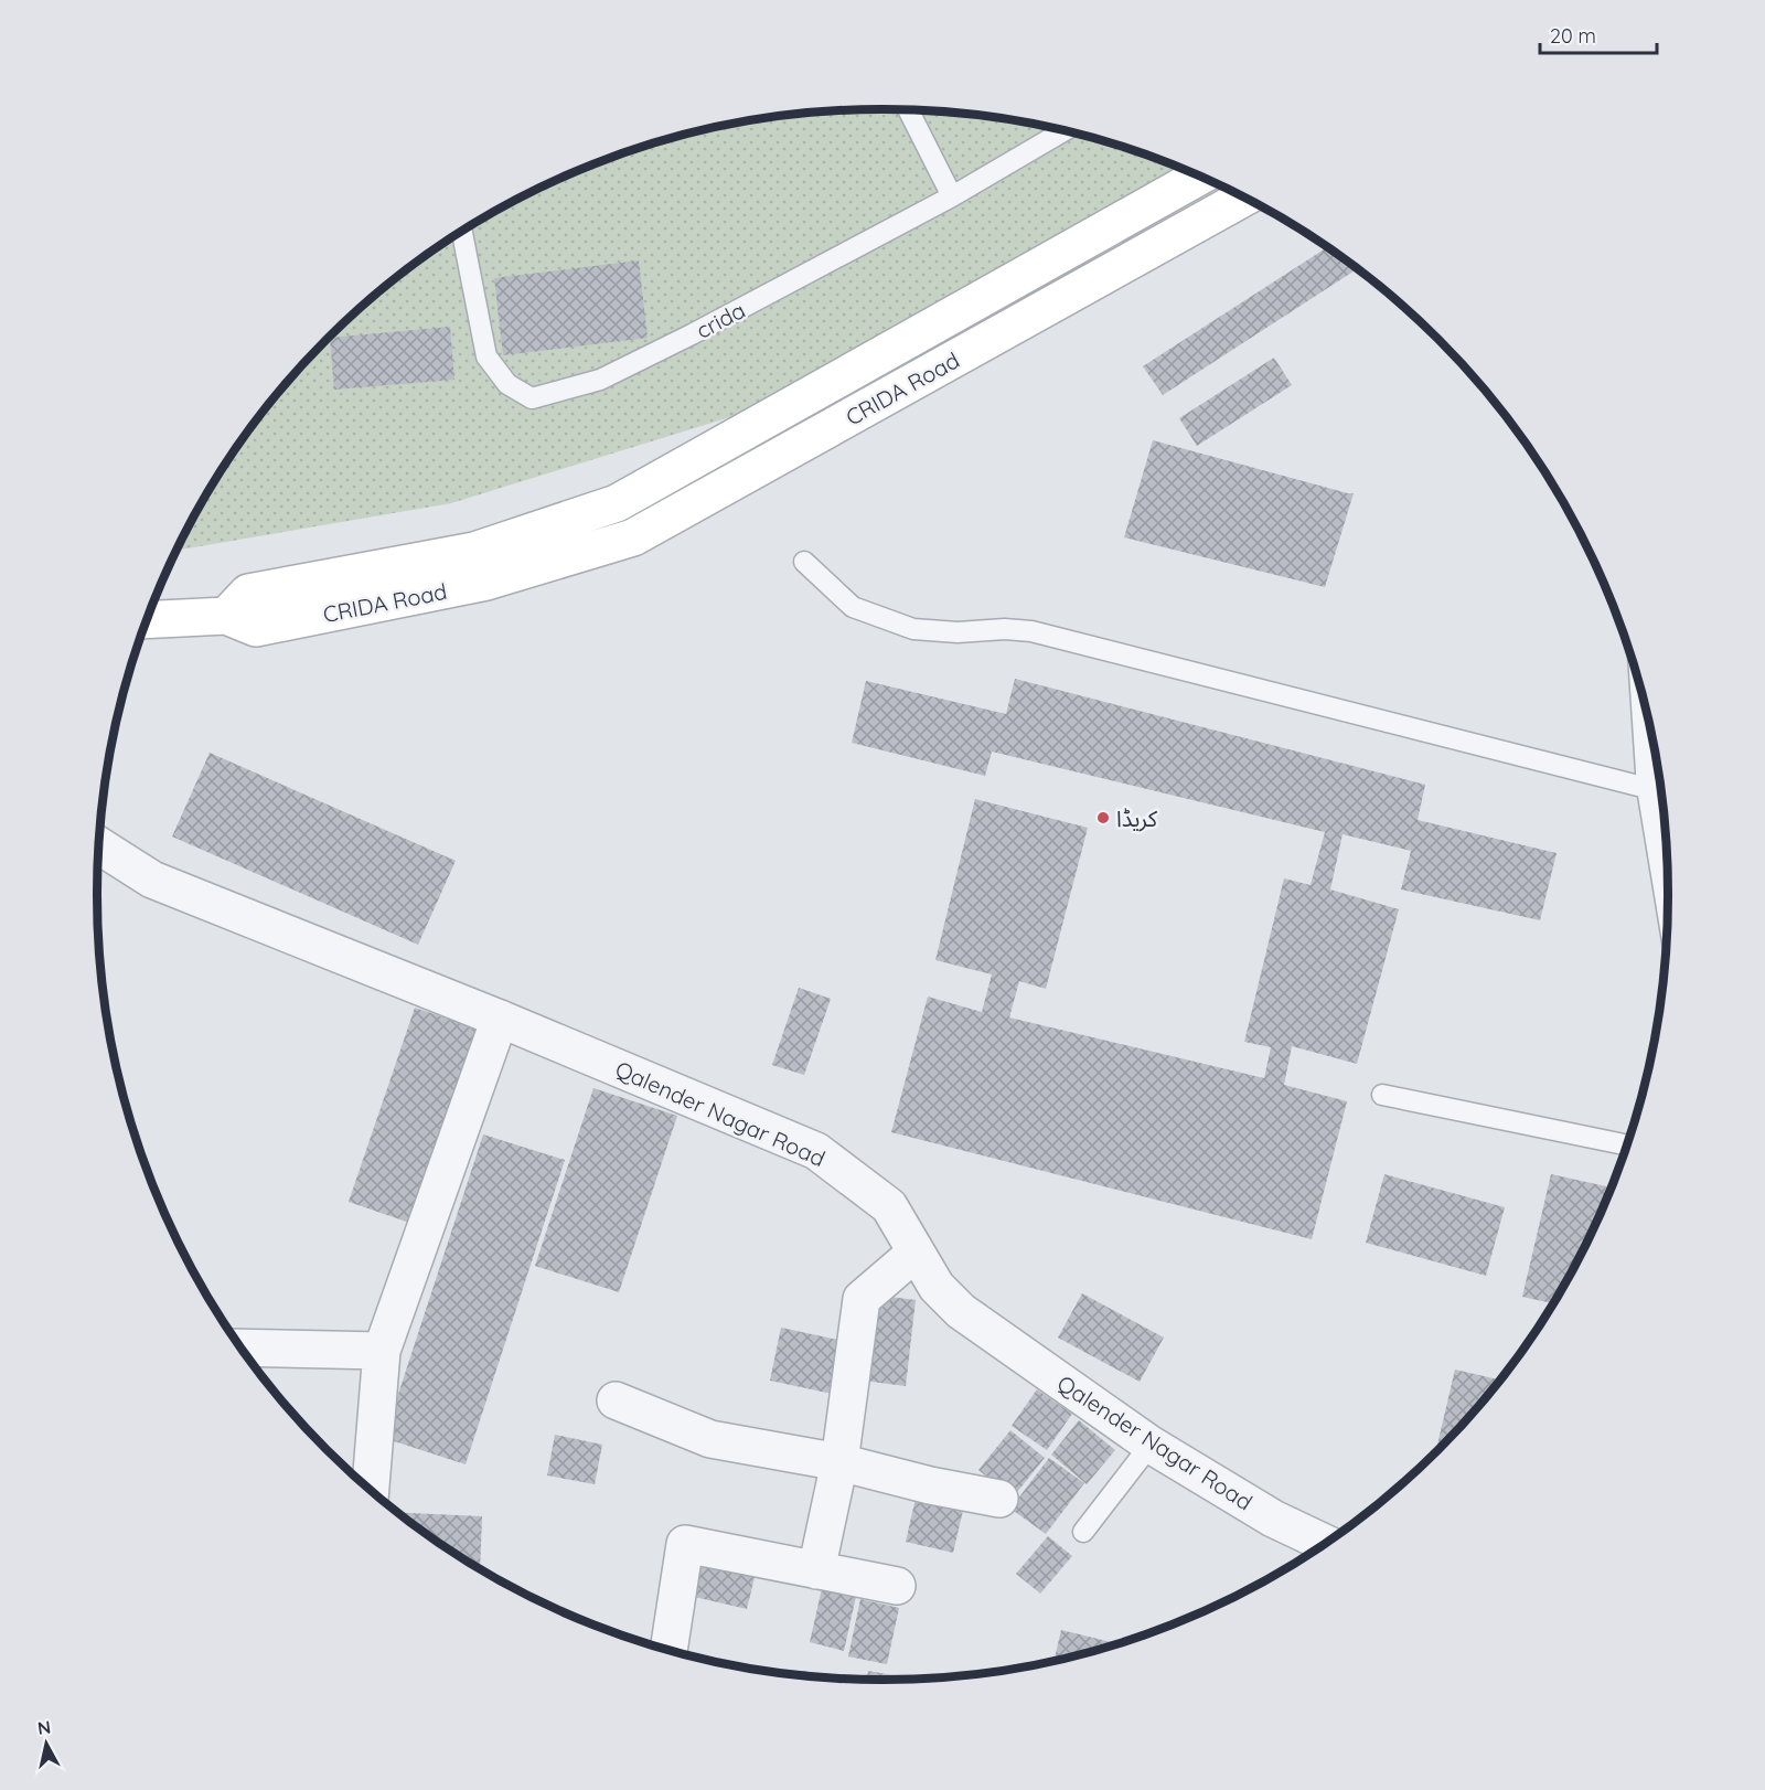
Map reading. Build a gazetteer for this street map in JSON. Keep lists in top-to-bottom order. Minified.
{"streets":{"main road":["CRIDA Road"],"street":["Qalender Nagar Road"],"lane":["crida"]},"places":["کریڈا"],"scale_bar":"20 m","north":"top"}
